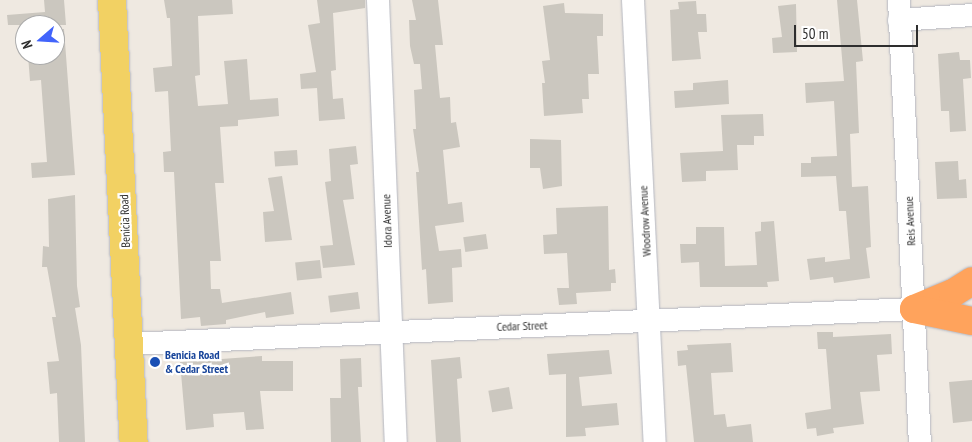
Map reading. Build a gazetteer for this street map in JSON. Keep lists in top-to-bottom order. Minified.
{"streets":{"main road":["Benicia Road"],"street":["Idora Avenue","Woodrow Avenue","Reis Avenue","Cedar Street"]},"crossings":[["Benicia Road","Cedar Street"],["Idora Avenue","Cedar Street"],["Woodrow Avenue","Cedar Street"],["Reis Avenue","Cedar Street"]],"places":["Benicia Road & Cedar Street"],"scale_bar":"50 m","north":"left"}
